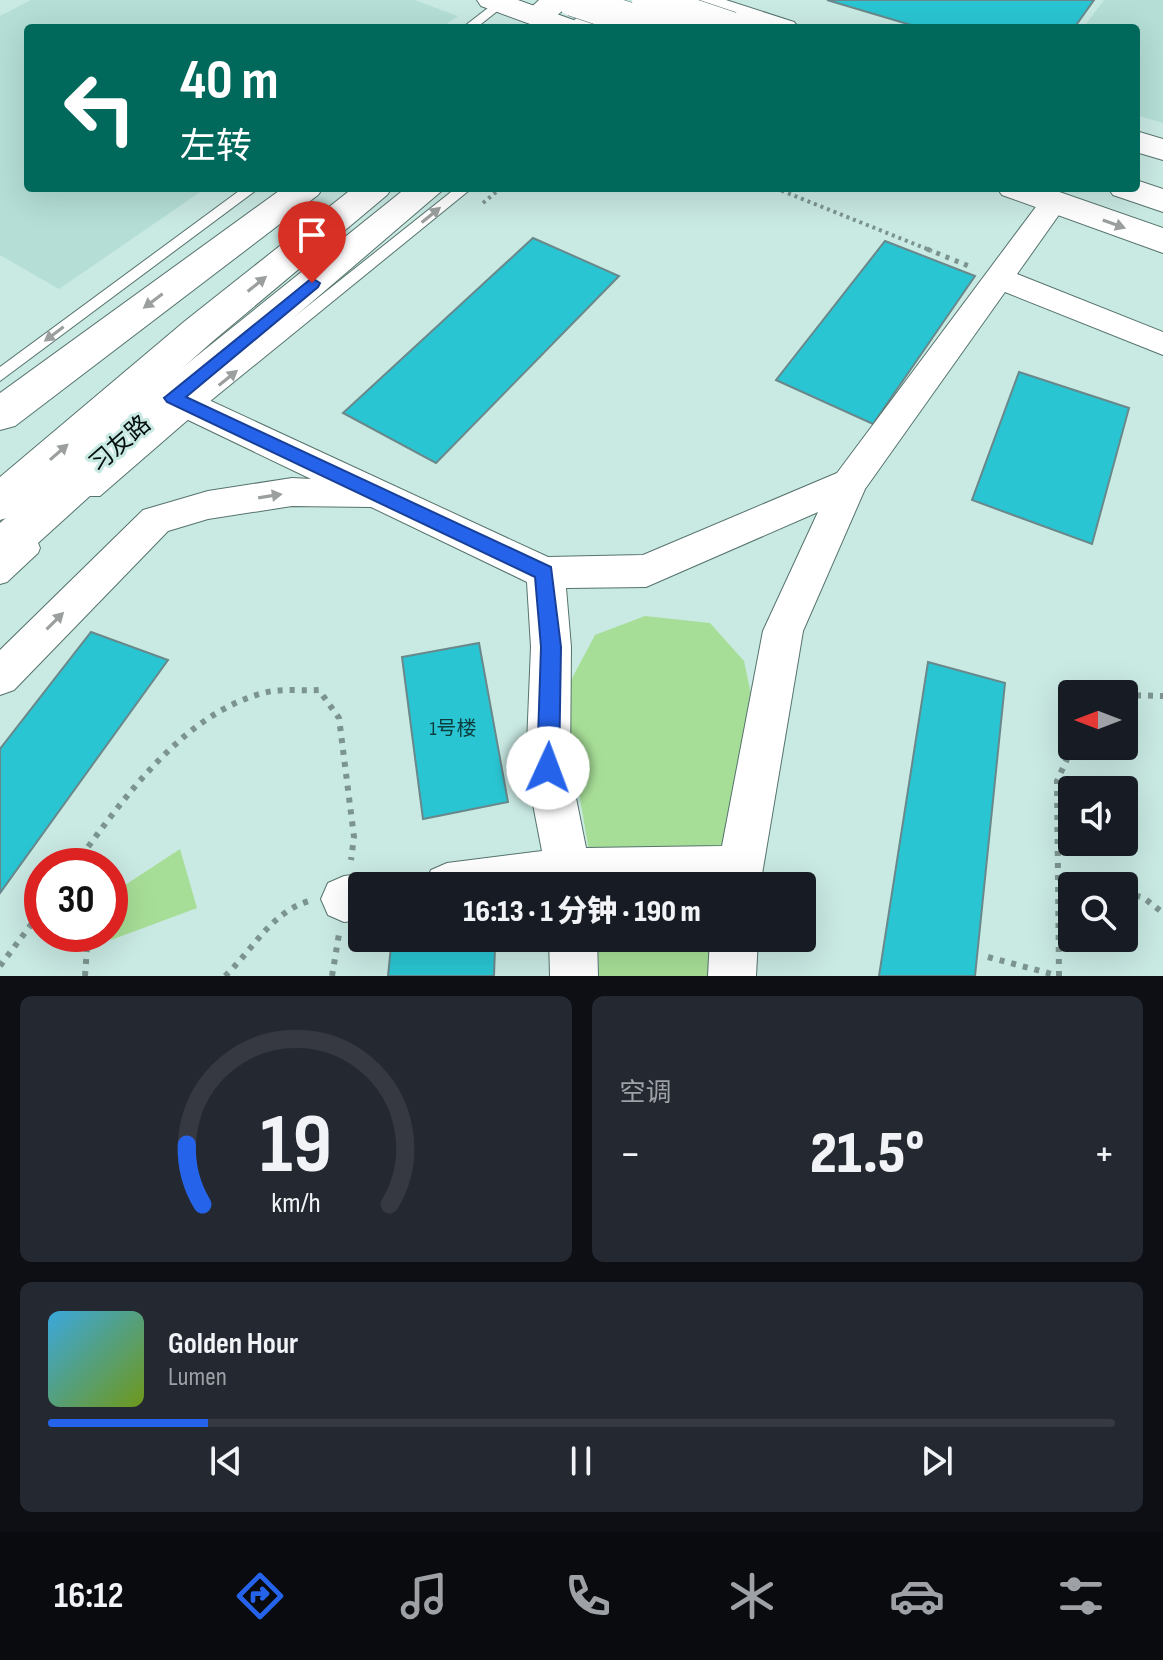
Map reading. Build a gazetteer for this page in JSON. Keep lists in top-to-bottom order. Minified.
{"streets":{"main road":["习友路"]},"house_numbers":["1号楼"],"north":"left","page":{"turn":["40 m","左转"],"limit":"30","trip":"16:13 · 1 分钟 · 190 m","tile":"空调","heat":["−","21.5°","+"],"song":["Golden Hour","Lumen"],"tabs":"16:12","gauge":["19","km/h"]}}
